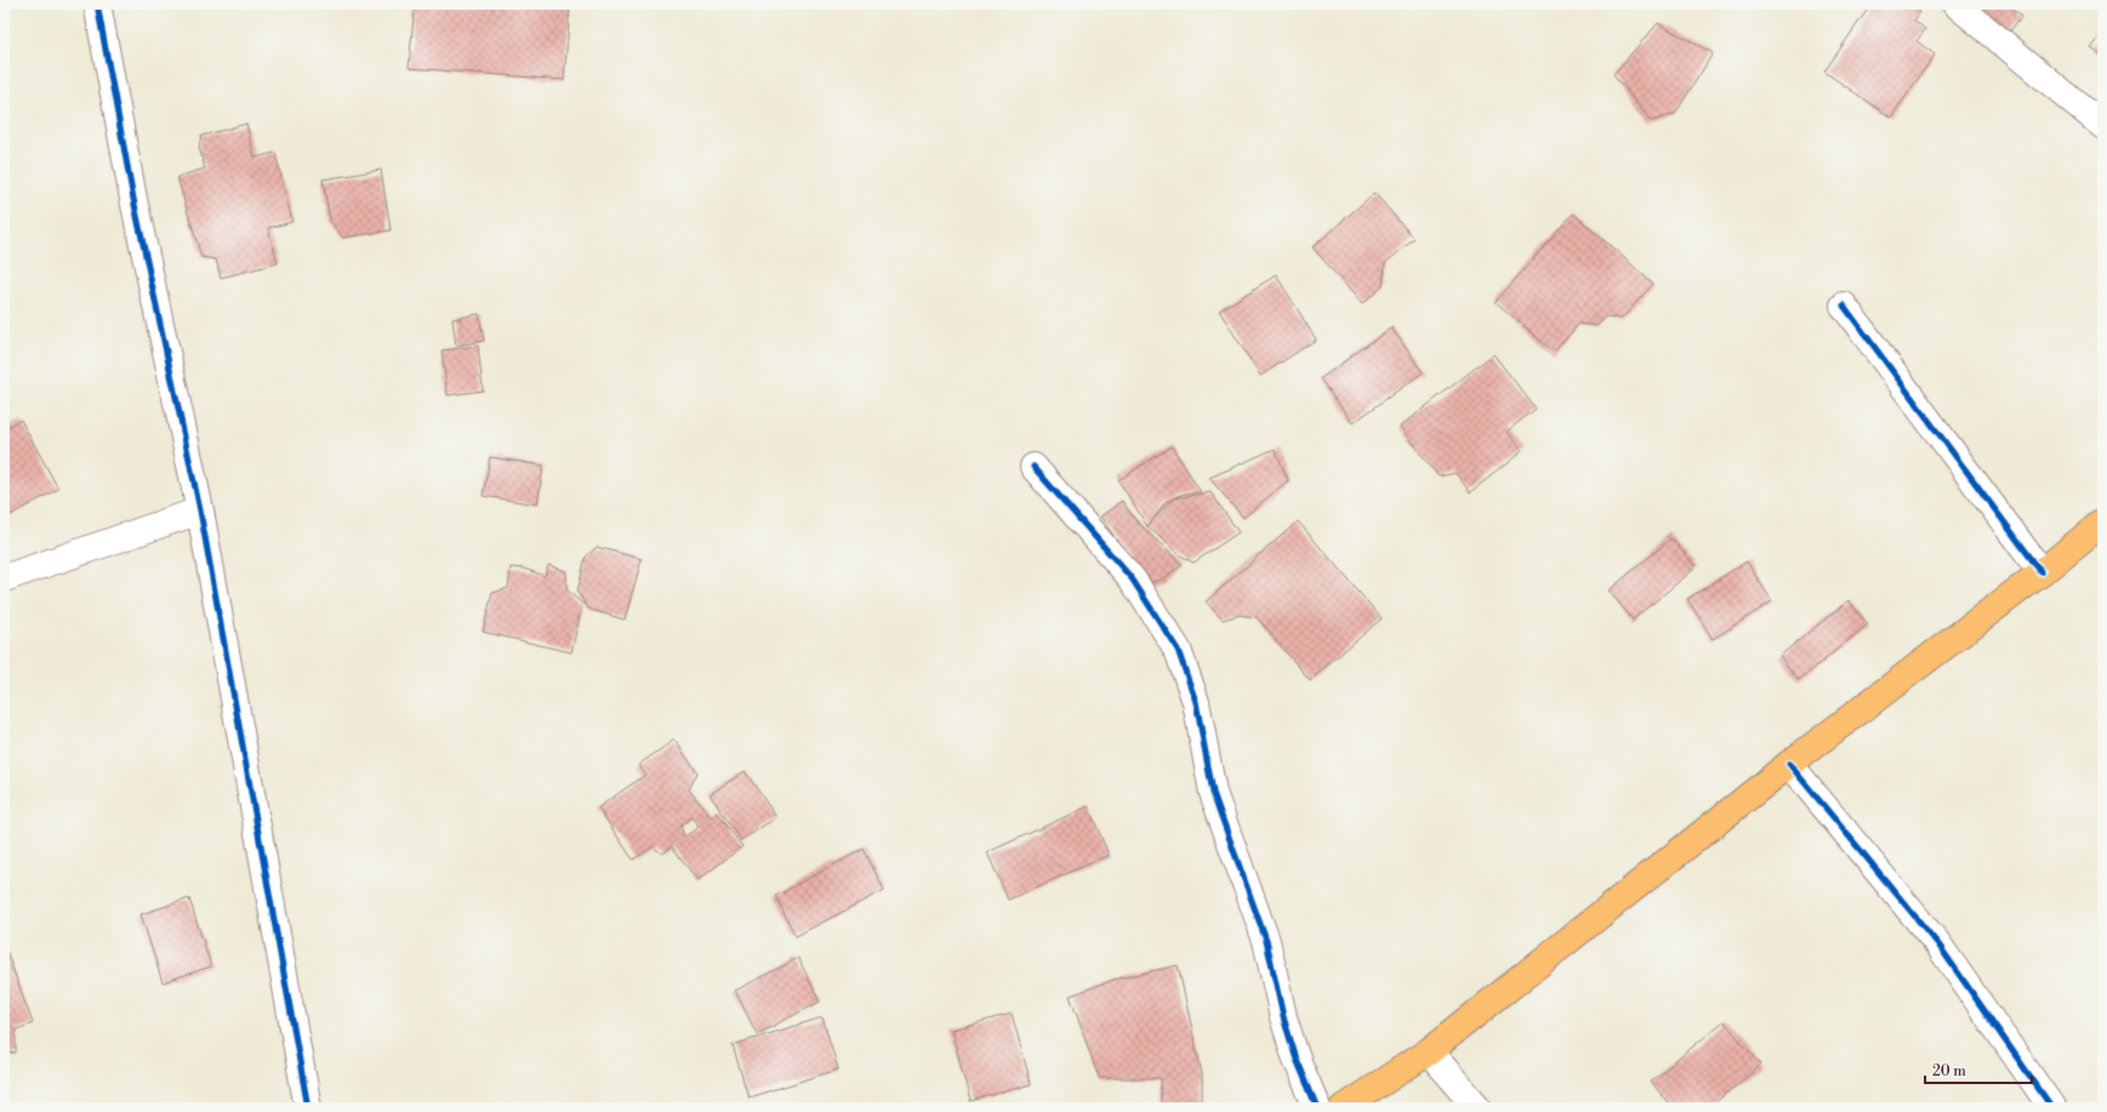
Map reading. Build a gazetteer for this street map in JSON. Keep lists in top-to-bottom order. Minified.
{"scale_bar":"20 m"}
